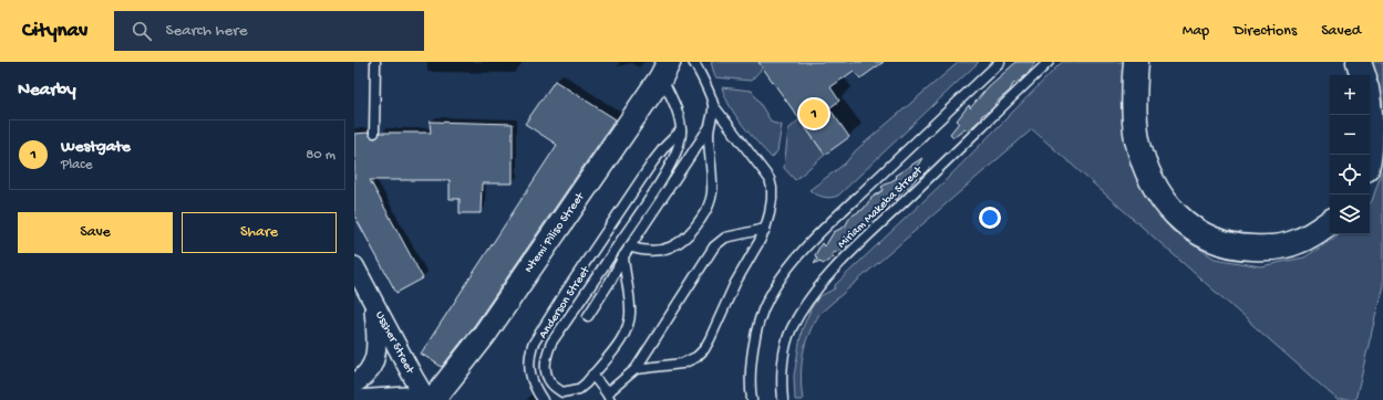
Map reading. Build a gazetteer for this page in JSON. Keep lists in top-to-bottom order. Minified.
{"streets":{"street":["Ntemi Piliso Street","Ussher Street"],"lane":["Miriam Makeba Street","Anderson Street"]},"crossings":[["Ntemi Piliso Street","Anderson Street"],["Ntemi Piliso Street","Ussher Street"]],"page":{"header":"Citynav","search":"Search here","nav":["Map","Directions","Saved"],"heading":"Nearby","map_buttons":["+","−"],"pins":"1","list":[{"mark":"1","name":"Westgate","note":"Place","value":"80 m"}],"buttons":["Save","Share"]}}
